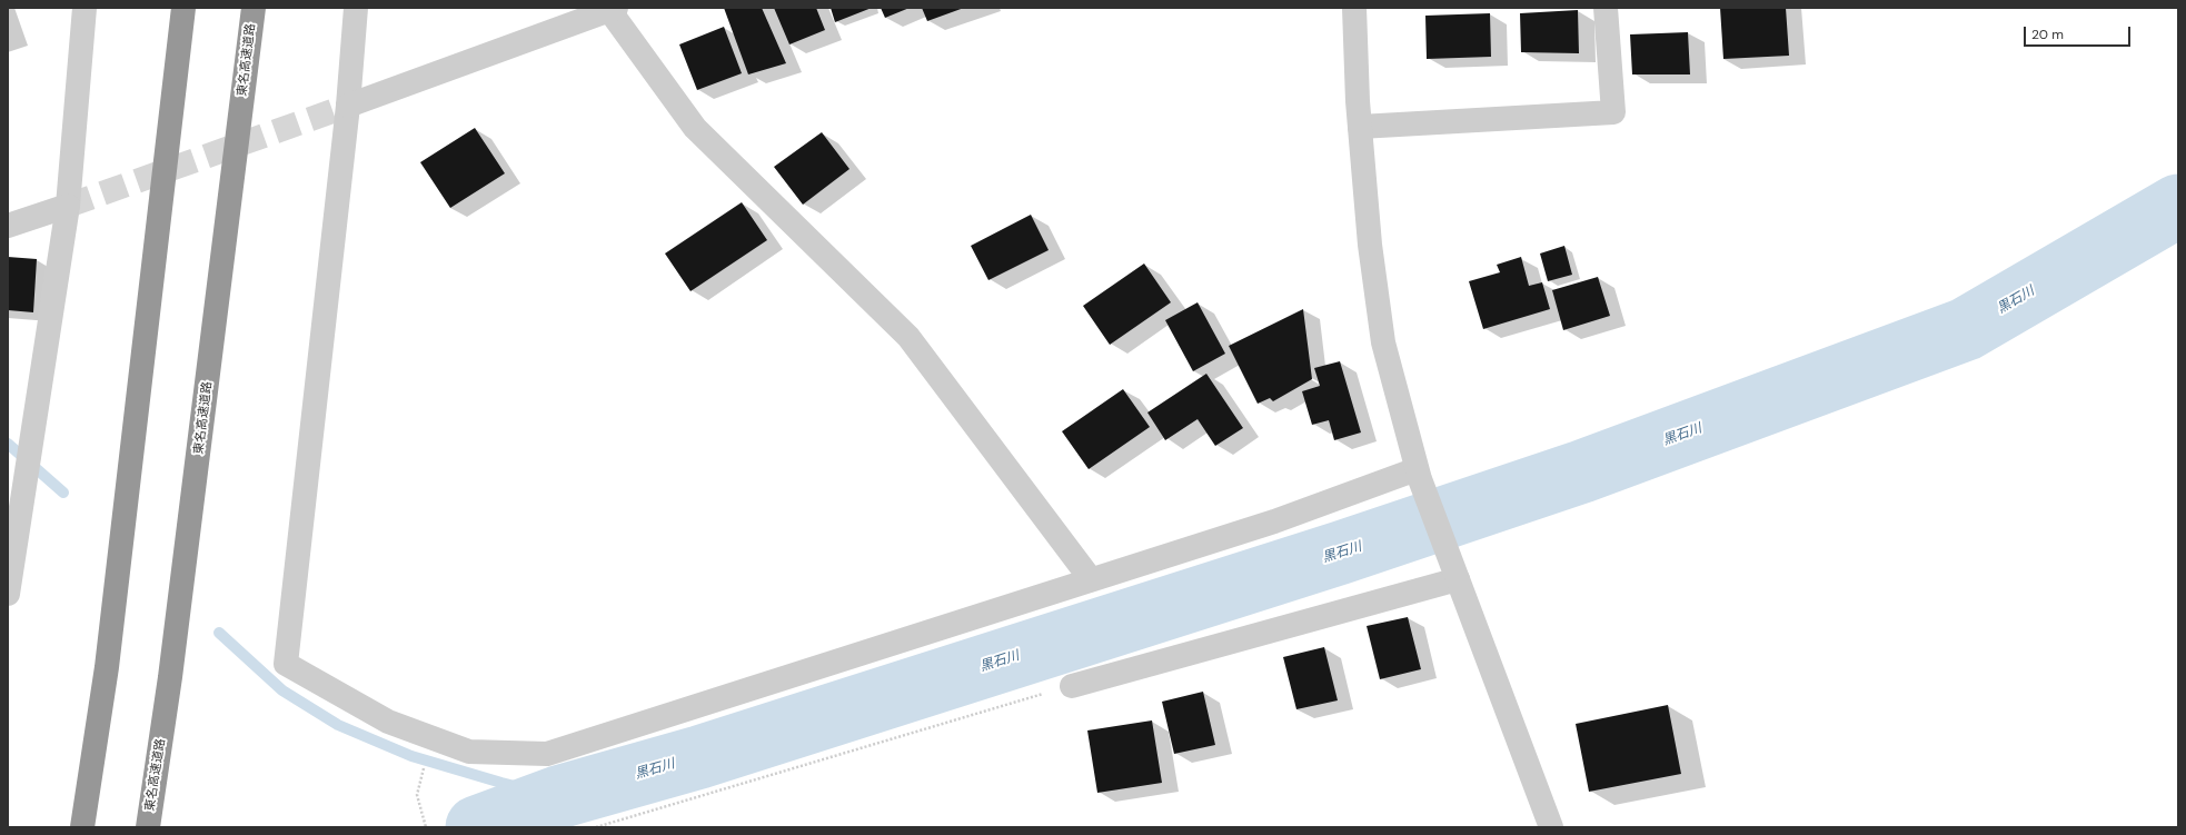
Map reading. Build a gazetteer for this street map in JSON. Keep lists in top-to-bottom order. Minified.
{"streets":{"highway":["東名高速道路"]},"water":["黒石川"],"scale_bar":"20 m"}
